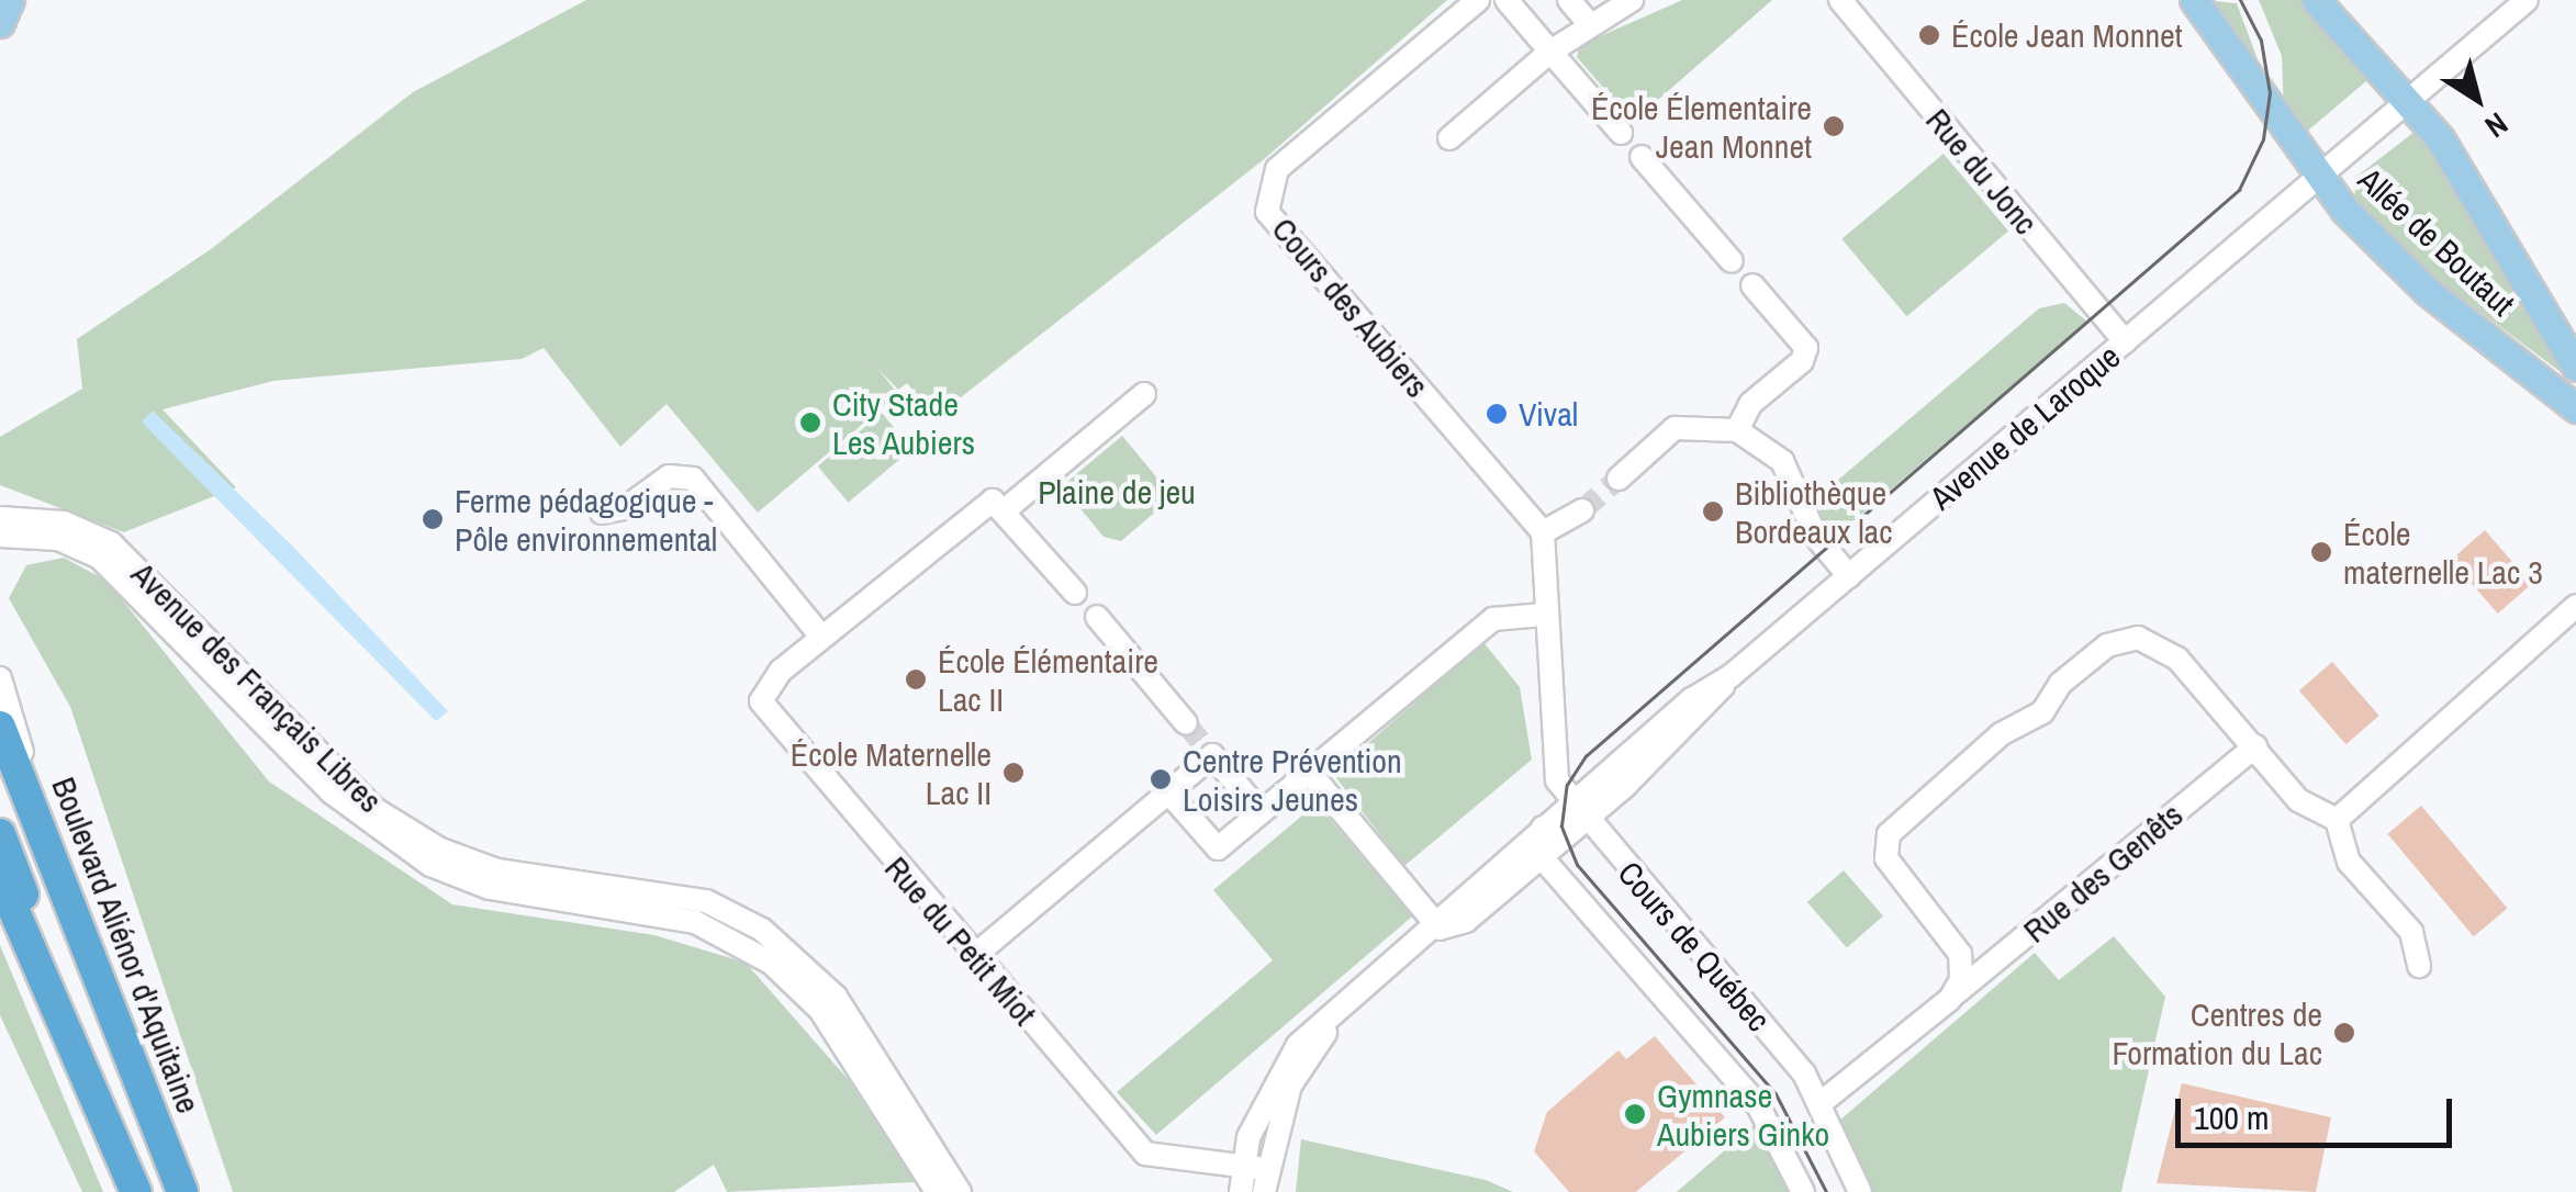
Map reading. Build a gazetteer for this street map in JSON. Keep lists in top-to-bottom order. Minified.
{"streets":{"highway":["Boulevard Aliénor d'Aquitaine"],"main road":["Allée de Boutaut"],"street":["Rue du Jonc","Cours des Aubiers","Avenue de Laroque","Avenue des Français Libres","Rue des Genêts","Rue du Petit Miot","Cours de Québec"]},"crossings":[["Rue du Jonc","Avenue de Laroque"],["Allée de Boutaut","Avenue de Laroque"],["Avenue de Laroque","Rue du Petit Miot"],["Avenue de Laroque","Cours de Québec"],["Rue des Genêts","Cours de Québec"]],"parks":["Plaine de jeu"],"places":["École Jean Monnet","École Élementaire Jean Monnet","Vival","City Stade Les Aubiers","Bibliothèque Bordeaux lac","Ferme pédagogique - Pôle environnemental","École maternelle Lac 3","École Élémentaire Lac II","École Maternelle Lac II","Centre Prévention Loisirs Jeunes","Centres de Formation du Lac","Gymnase Aubiers Ginko"],"scale_bar":"100 m","north":"bottom right"}
